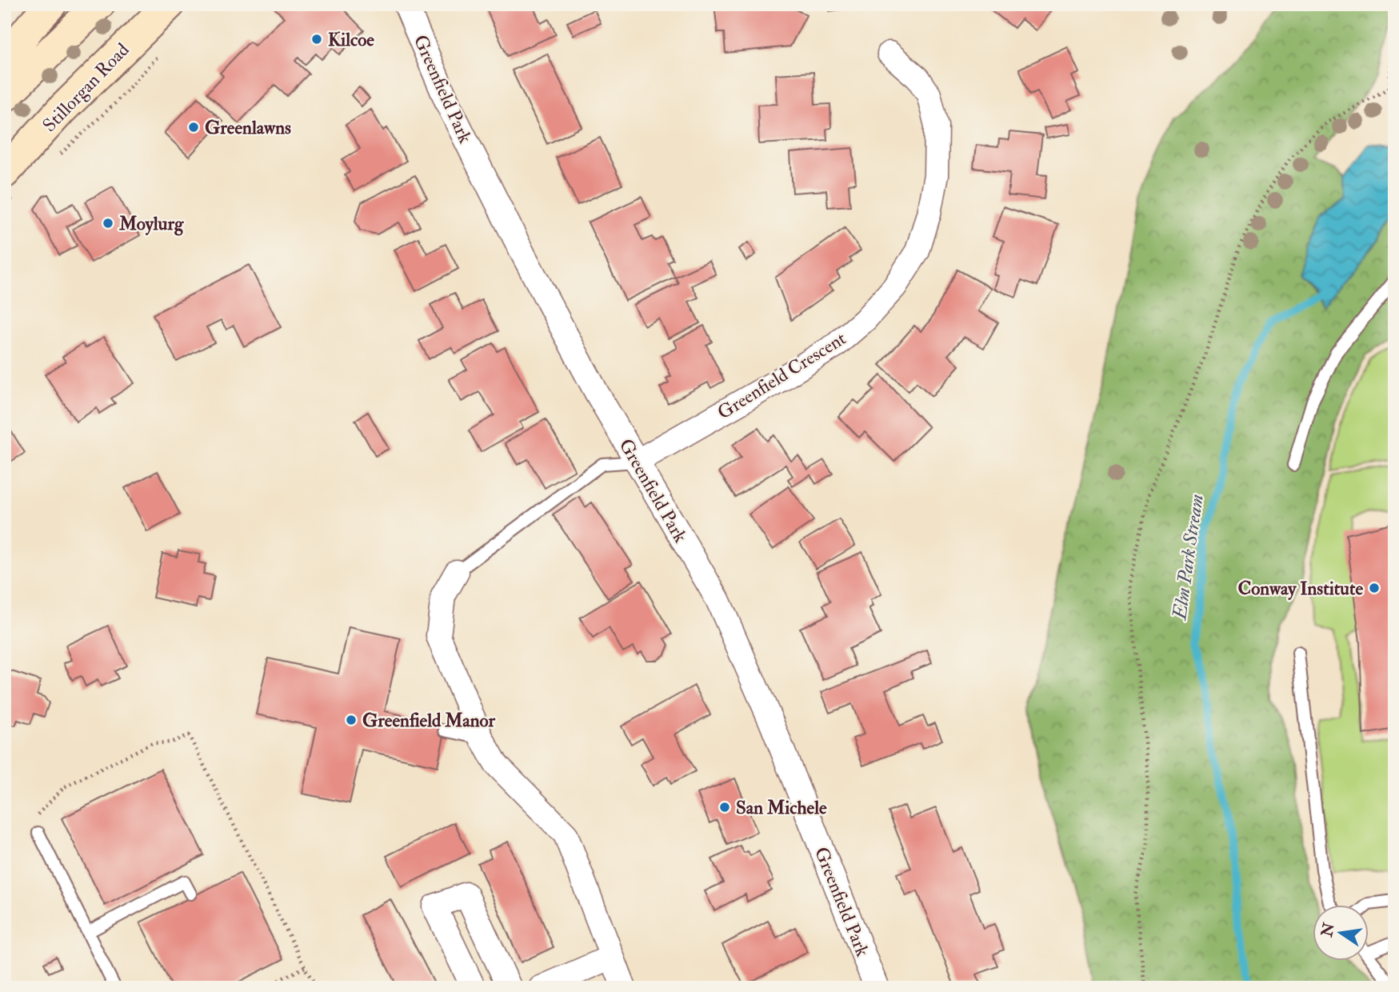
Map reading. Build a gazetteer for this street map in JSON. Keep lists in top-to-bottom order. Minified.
{"streets":{"main road":["Stillorgan Road"],"street":["Greenfield Park","Greenfield Crescent"]},"crossings":[["Greenfield Park","Greenfield Crescent"]],"water":["Elm Park Stream"],"places":["Kilcoe","Greenlawns","Moylurg","Conway Institute","Greenfield Manor","San Michele"],"north":"left"}
